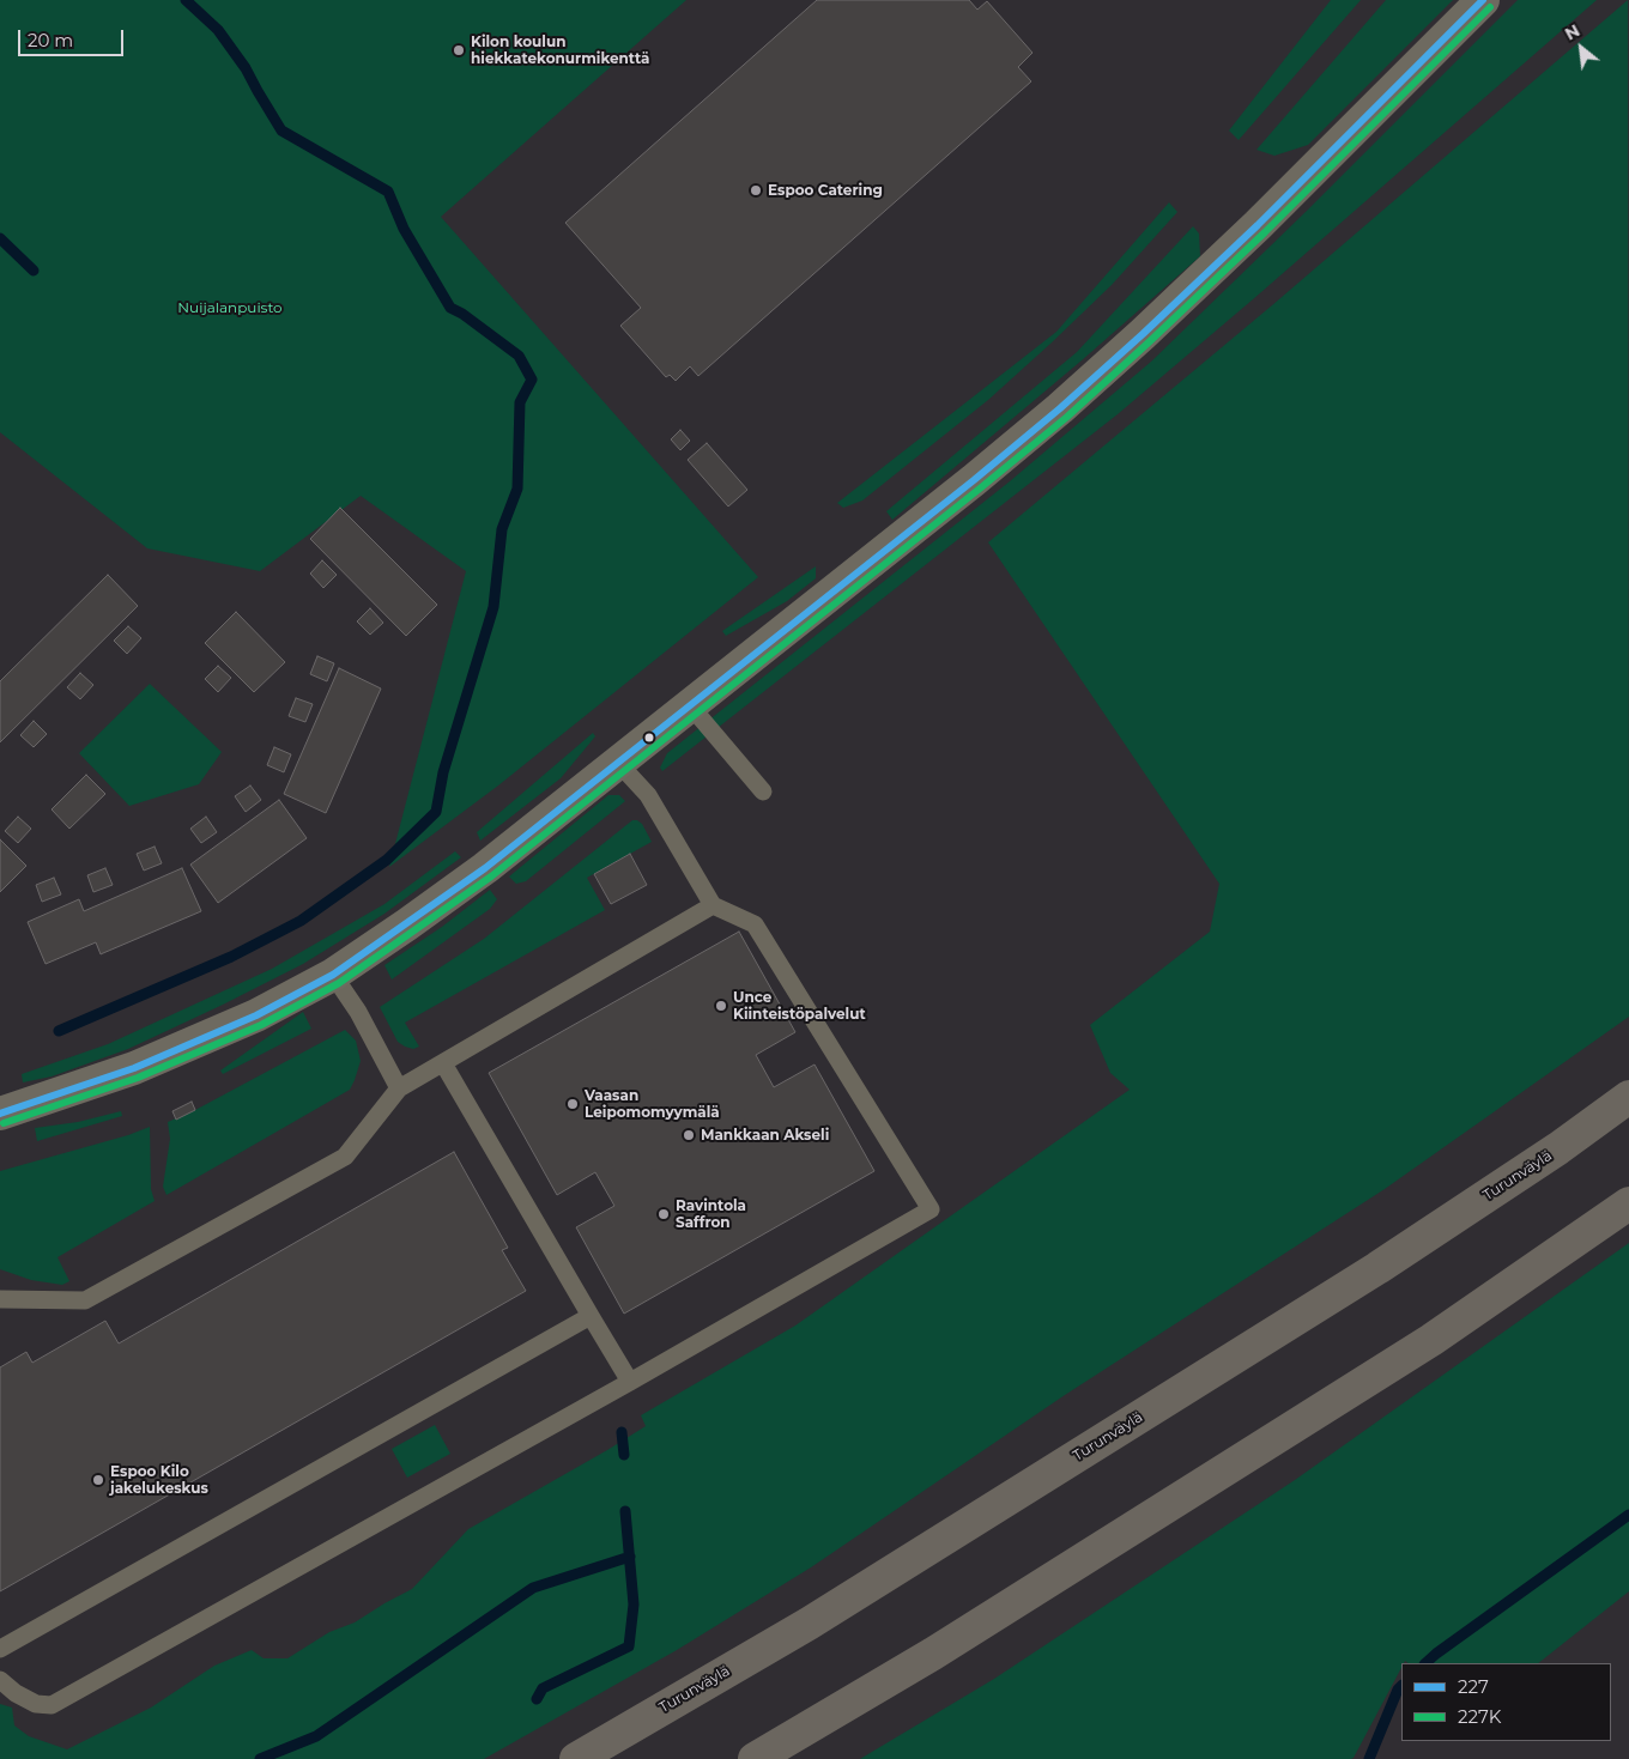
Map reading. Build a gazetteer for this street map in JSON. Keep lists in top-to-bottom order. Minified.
{"streets":{"highway":["Turunväylä"]},"parks":["Nuijalanpuisto"],"places":["Kilon koulun hiekkatekonurmikenttä","Espoo Catering","Unce Kiinteistöpalvelut","Vaasan Leipomomyymälä","Mankkaan Akseli","Ravintola Saffron","Espoo Kilo jakelukeskus"],"lines":["transit line 227","transit line 227K"],"legend":["227","227K"],"scale_bar":"20 m","north":"top left"}
